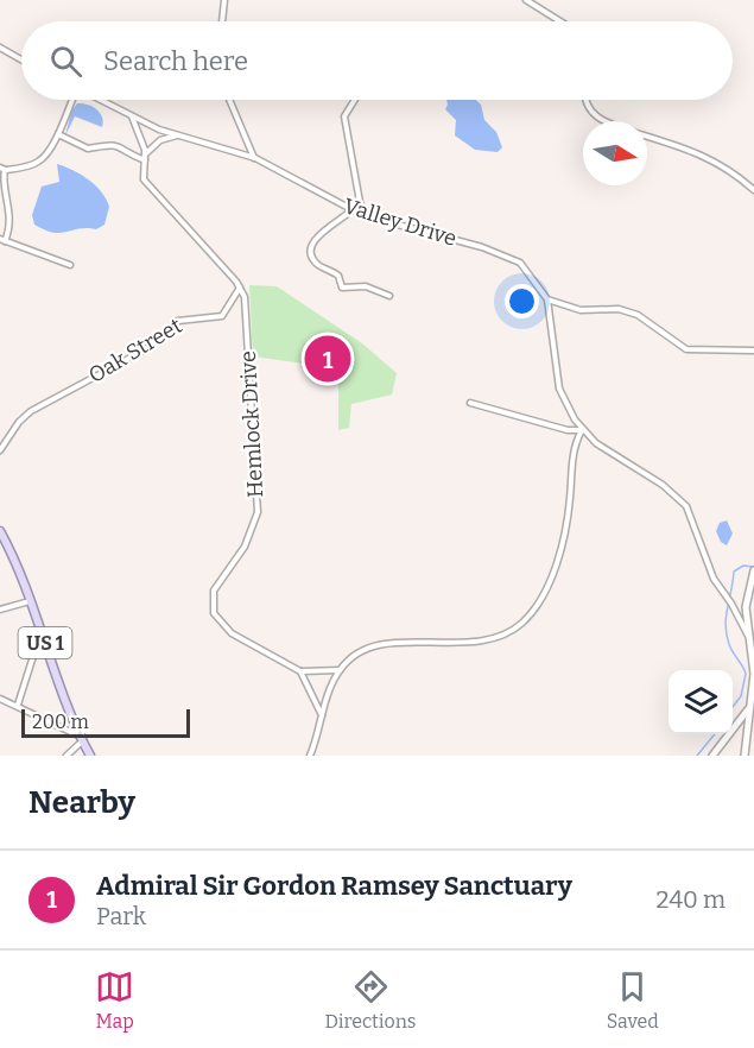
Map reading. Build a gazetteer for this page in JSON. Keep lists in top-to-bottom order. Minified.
{"streets":{"main road":["US 1"],"street":["Valley Drive","Oak Street","Hemlock Drive"]},"crossings":[["Oak Street","Hemlock Drive"]],"scale_bar":"200 m","north":"right","page":{"search":"Search here","pins":"1","scale":"200 m","heading":"Nearby","list":[{"mark":"1","name":"Admiral Sir Gordon Ramsey Sanctuary","note":"Park","value":"240 m"}],"nav":["Map","Directions","Saved"]}}
